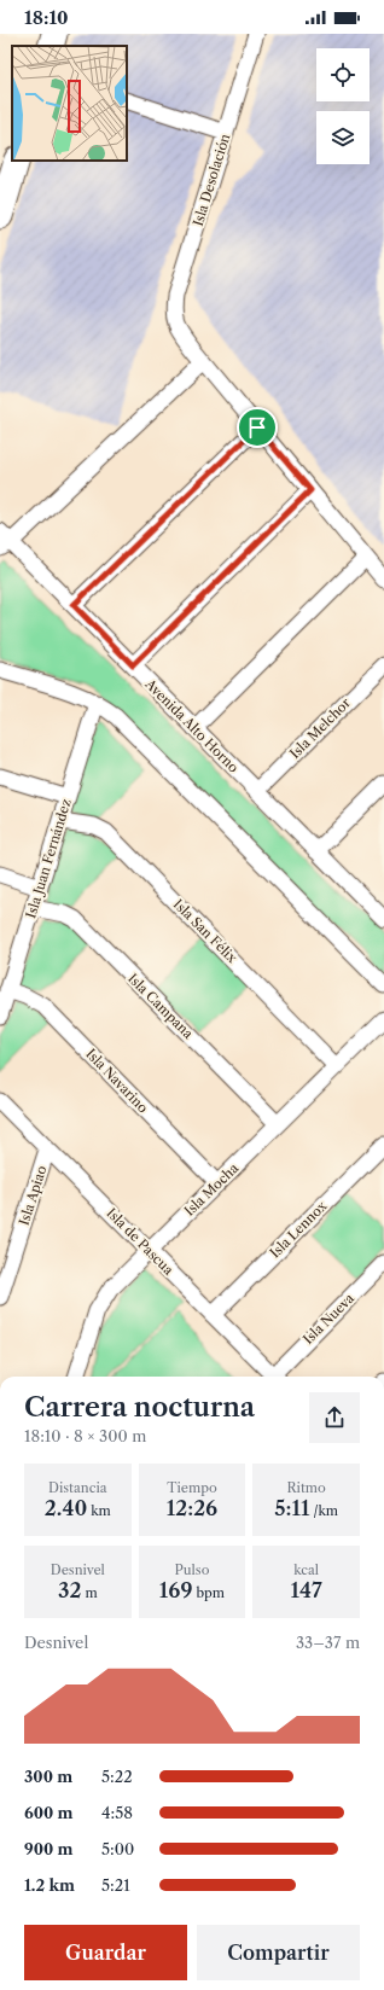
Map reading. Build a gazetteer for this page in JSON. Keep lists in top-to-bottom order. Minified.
{"streets":{"street":["Isla Desolación","Avenida Alto Horno","Isla Melchor","Isla Juan Fernández","Isla San Félix","Isla Campana","Isla Navarino","Isla Mocha","Isla Apiao","Isla Lennox","Isla de Pascua","Isla Nueva"]},"crossings":[["Avenida Alto Horno","Isla Melchor"],["Isla Juan Fernández","Isla San Félix"],["Isla Juan Fernández","Isla Campana"],["Isla Juan Fernández","Isla Navarino"],["Isla San Félix","Isla Mocha"],["Isla Campana","Isla Mocha"],["Isla Navarino","Isla Mocha"],["Isla Mocha","Isla de Pascua"],["Isla Apiao","Isla de Pascua"],["Isla Lennox","Isla de Pascua"]],"page":{"status":"18:10","heading":["Carrera nocturna","18:10 · 8 × 300 m"],"stats":[["Distancia","2.40 km"],["Tiempo","12:26"],["Ritmo","5:11 /km"],["Desnivel","32 m"],["Pulso","169 bpm"],["kcal","147"]],"chart":["Desnivel","33–37 m"],"list":[{"name":"300 m","note":"5:22"},{"name":"600 m","note":"4:58"},{"name":"900 m","note":"5:00"},{"name":"1.2 km","note":"5:21"}],"buttons":["Guardar","Compartir"]}}
